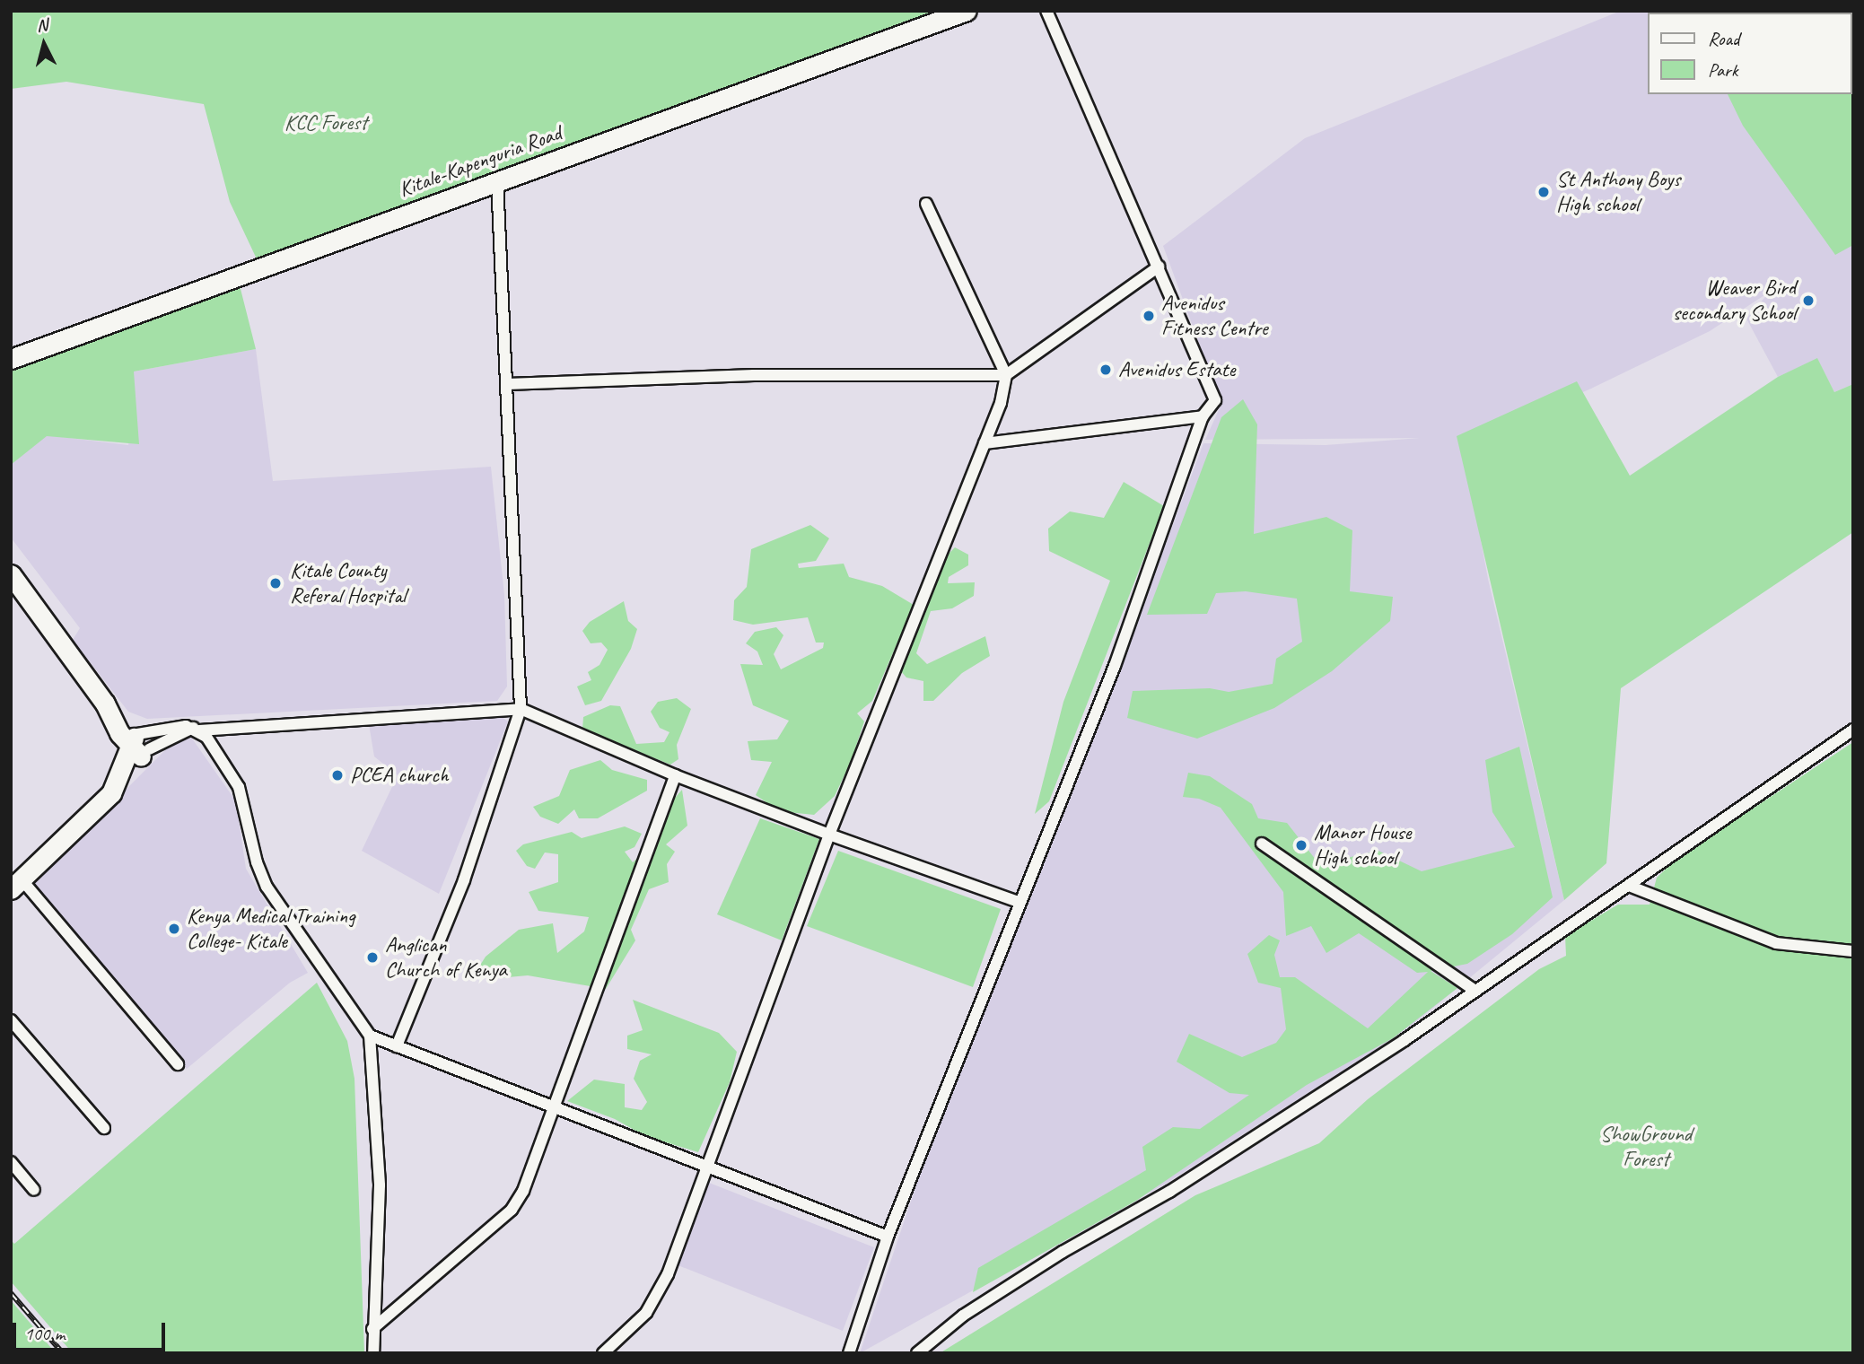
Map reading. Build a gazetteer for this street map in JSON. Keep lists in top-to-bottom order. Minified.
{"streets":{"highway":["Kitale-Kapenguria Road"]},"parks":["KCC Forest","ShowGround Forest"],"places":["St Anthony Boys High school","Weaver Bird secondary School","Avenidus Fitness Centre","Avenidus Estate","Kitale County Referal Hospital","PCEA church","Manor House High school","Kenya Medical Training College- Kitale","Anglican Church of Kenya"],"legend":["Road","Park"],"scale_bar":"100 m","north":"top"}
